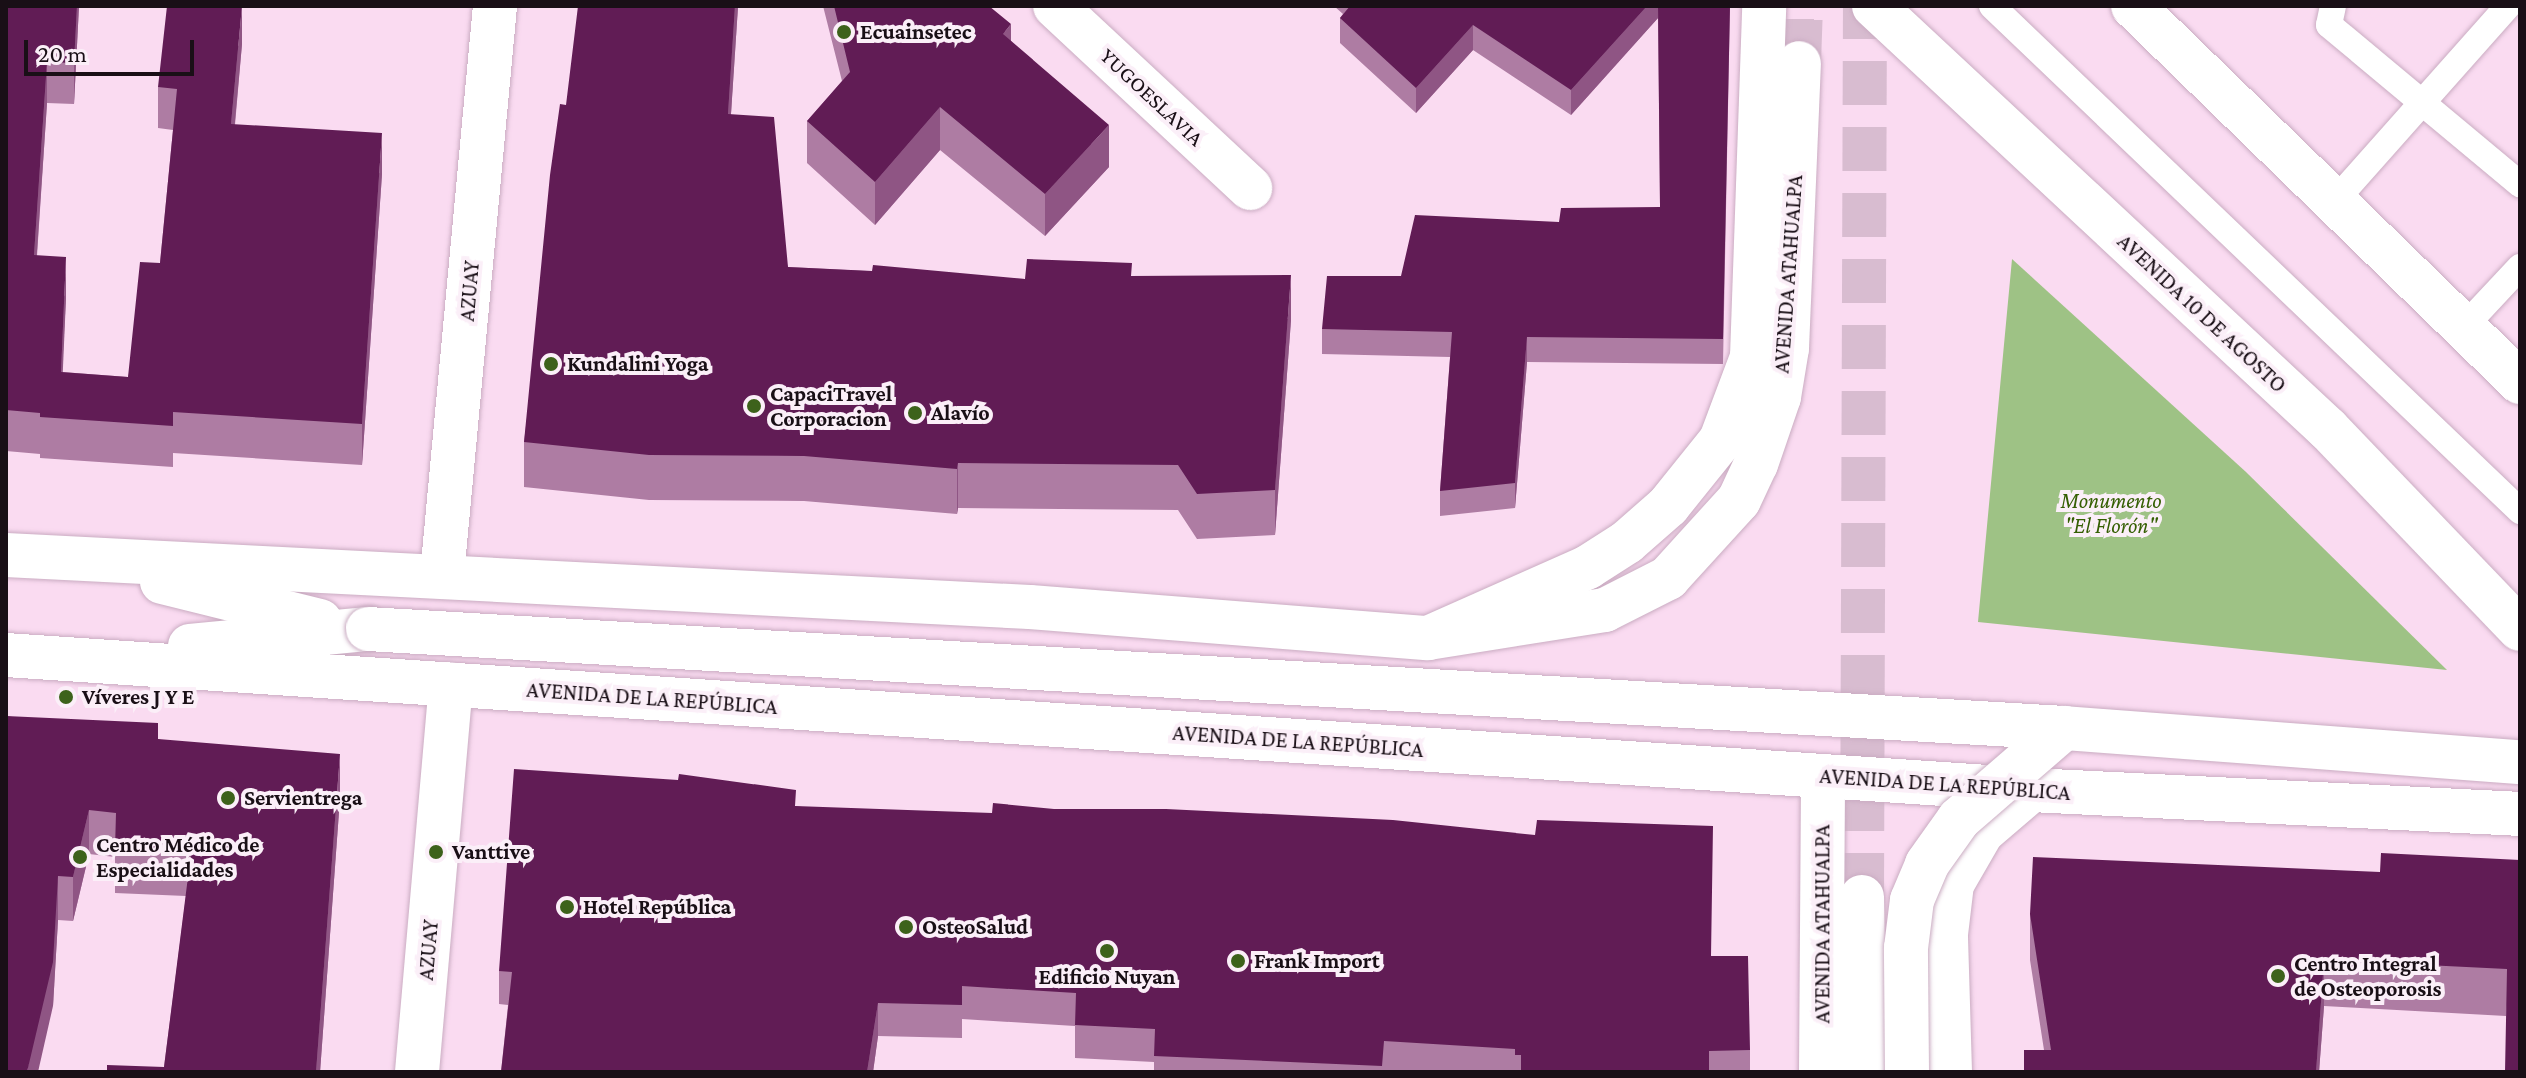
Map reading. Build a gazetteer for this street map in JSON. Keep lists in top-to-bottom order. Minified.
{"streets":{"main road":["YUGOESLAVIA","AVENIDA ATAHUALPA","AZUAY","AVENIDA 10 DE AGOSTO","AVENIDA DE LA REPÚBLICA"]},"crossings":[["AVENIDA ATAHUALPA","AVENIDA DE LA REPÚBLICA"],["AZUAY","AVENIDA DE LA REPÚBLICA"]],"parks":["Monumento \"El Florón\""],"places":["Ecuainsetec","Kundalini Yoga","CapaciTravel Corporacion","Alavío","Víveres J Y E","Servientrega","Vanttive","Centro Médico de Especialidades","Hotel República","OsteoSalud","Edificio Nuyan","Frank Import","Centro Integral de Osteoporosis"],"scale_bar":"20 m"}
